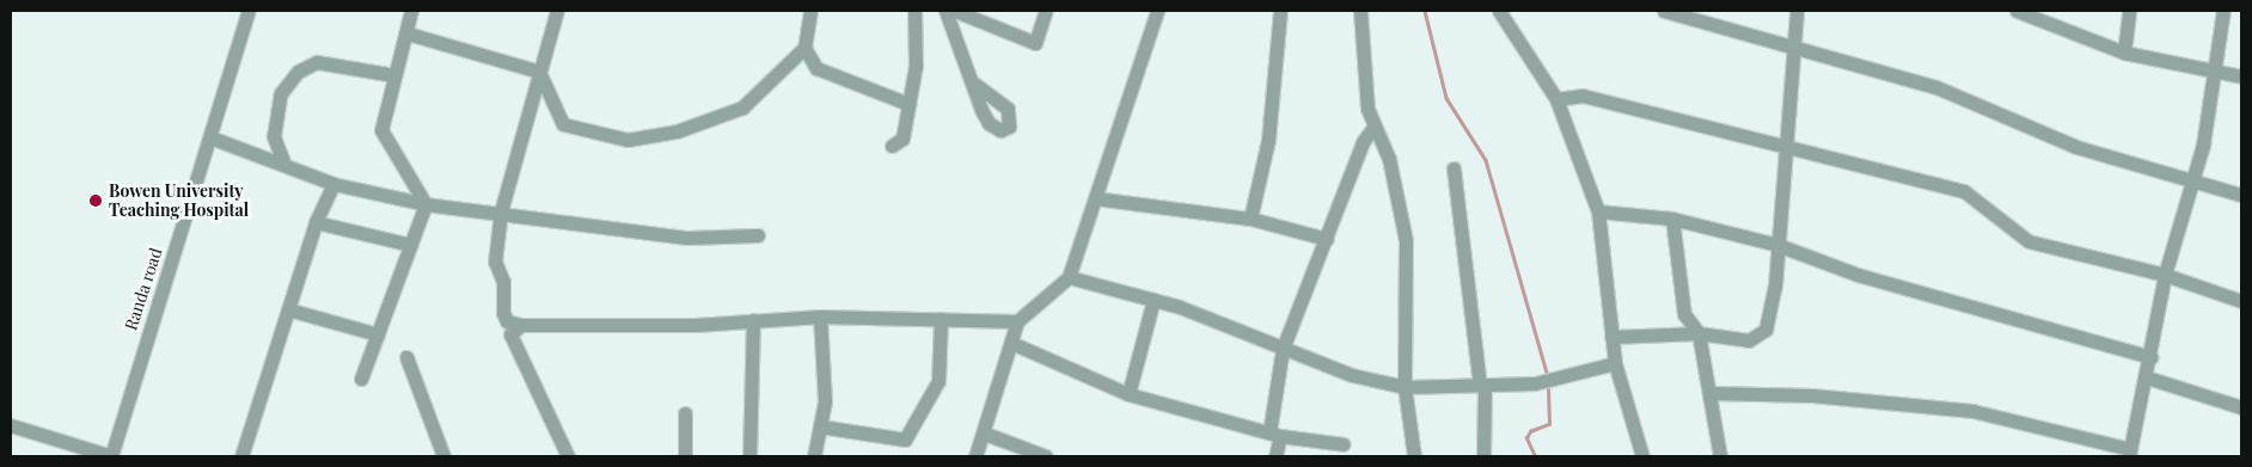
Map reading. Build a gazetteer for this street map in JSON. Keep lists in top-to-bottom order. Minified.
{"streets":{"street":["Randa road"]},"places":["Bowen University Teaching Hospital"]}
